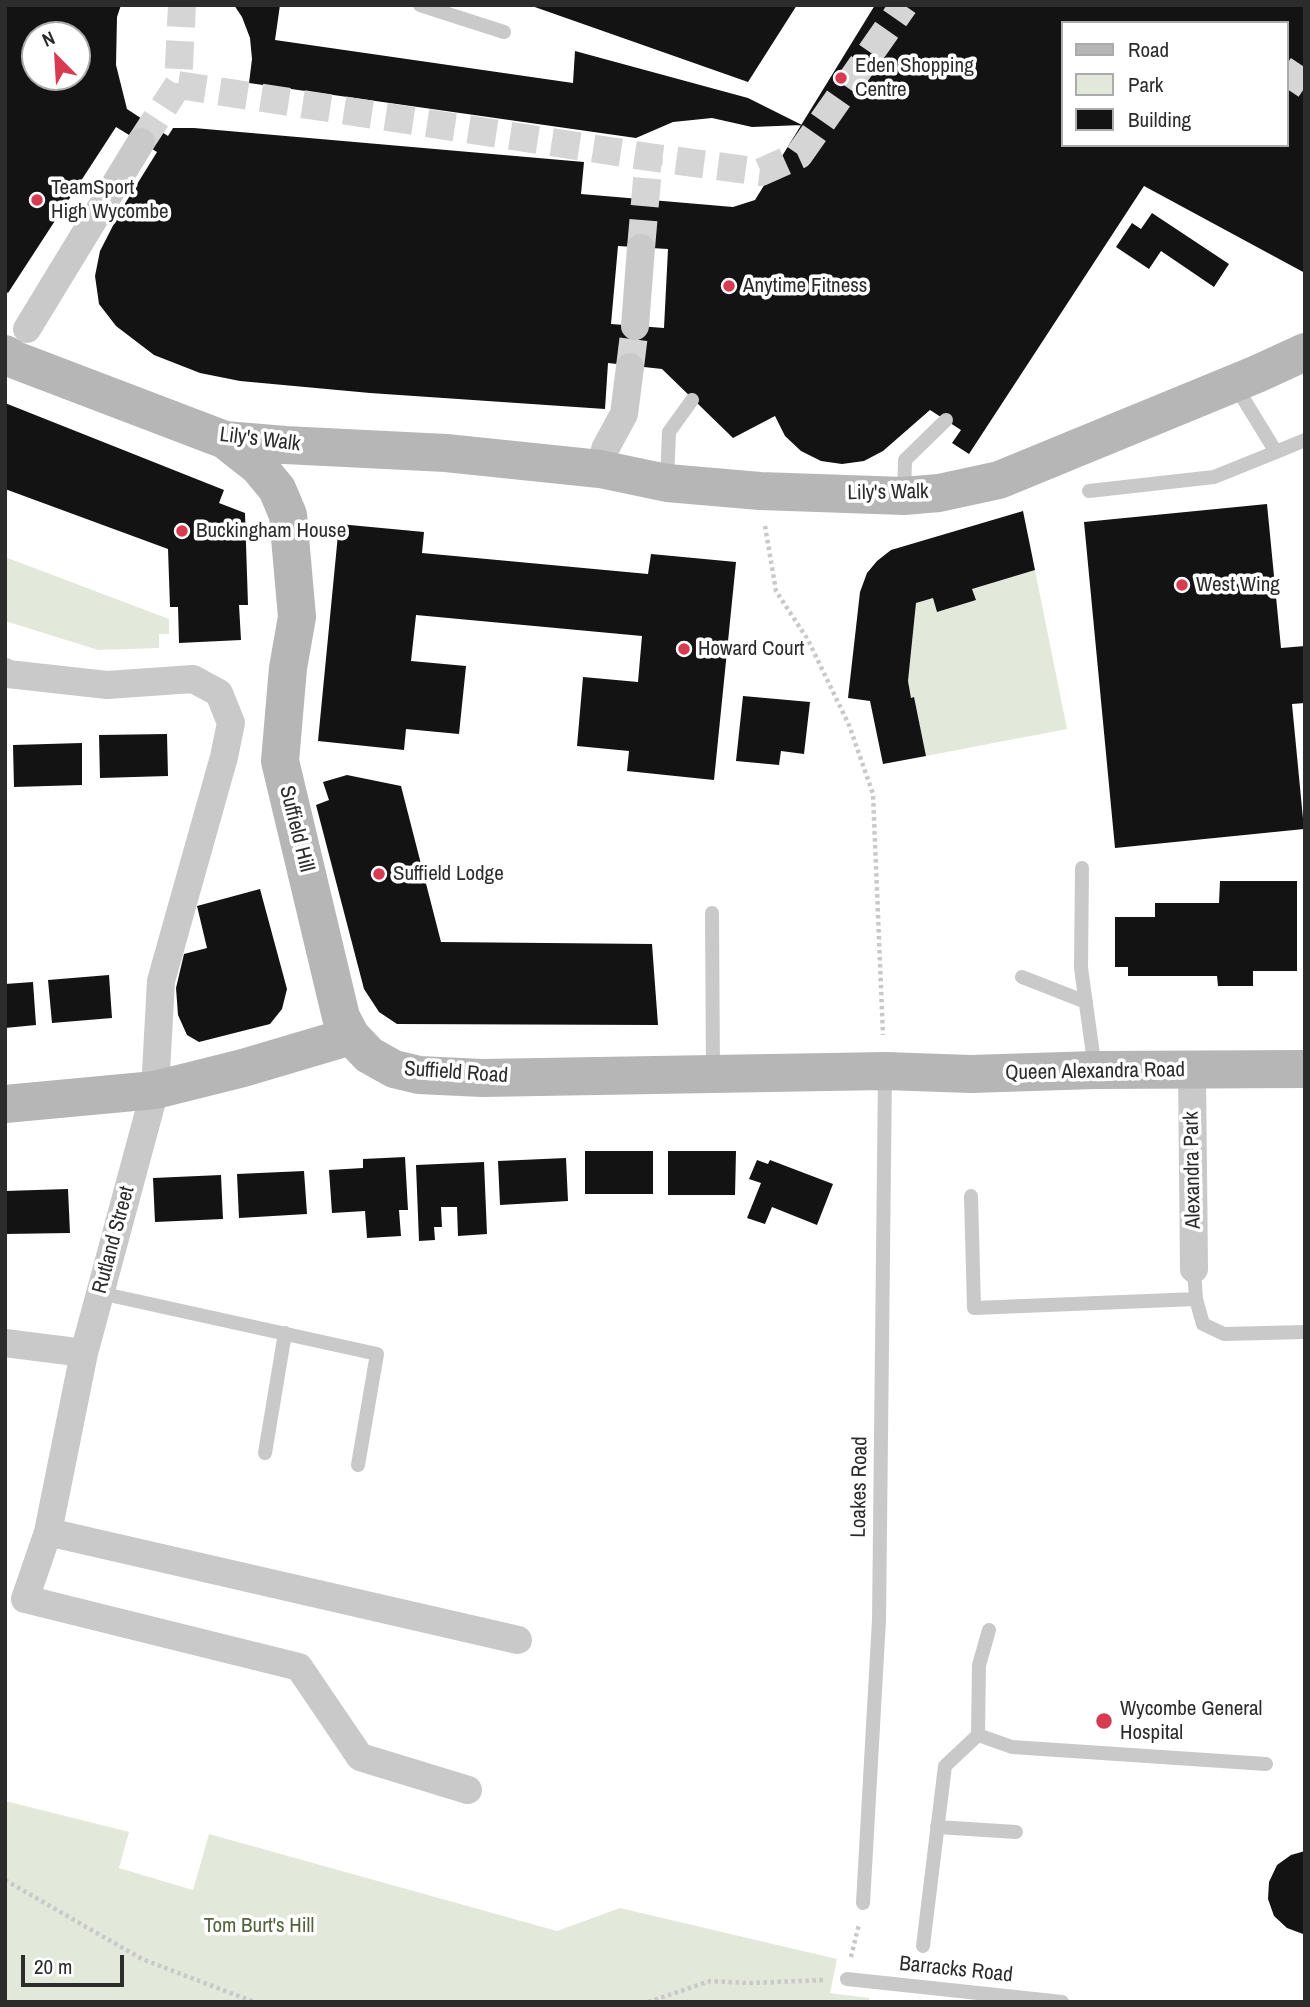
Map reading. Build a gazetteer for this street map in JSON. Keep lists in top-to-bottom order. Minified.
{"streets":{"street":["Lily's Walk","Suffield Hill","Queen Alexandra Road","Suffield Road","Alexandra Park","Rutland Street"],"lane":["Loakes Road","Barracks Road"]},"crossings":[["Lily's Walk","Suffield Hill"],["Suffield Hill","Suffield Road"],["Queen Alexandra Road","Suffield Road"],["Queen Alexandra Road","Alexandra Park"],["Queen Alexandra Road","Loakes Road"],["Suffield Road","Loakes Road"]],"parks":["Tom Burt's Hill"],"places":["Eden Shopping Centre","TeamSport High Wycombe","Anytime Fitness","Buckingham House","West Wing","Howard Court","Suffield Lodge","Wycombe General Hospital"],"legend":["Road","Park","Building"],"scale_bar":"20 m","north":"top left"}
